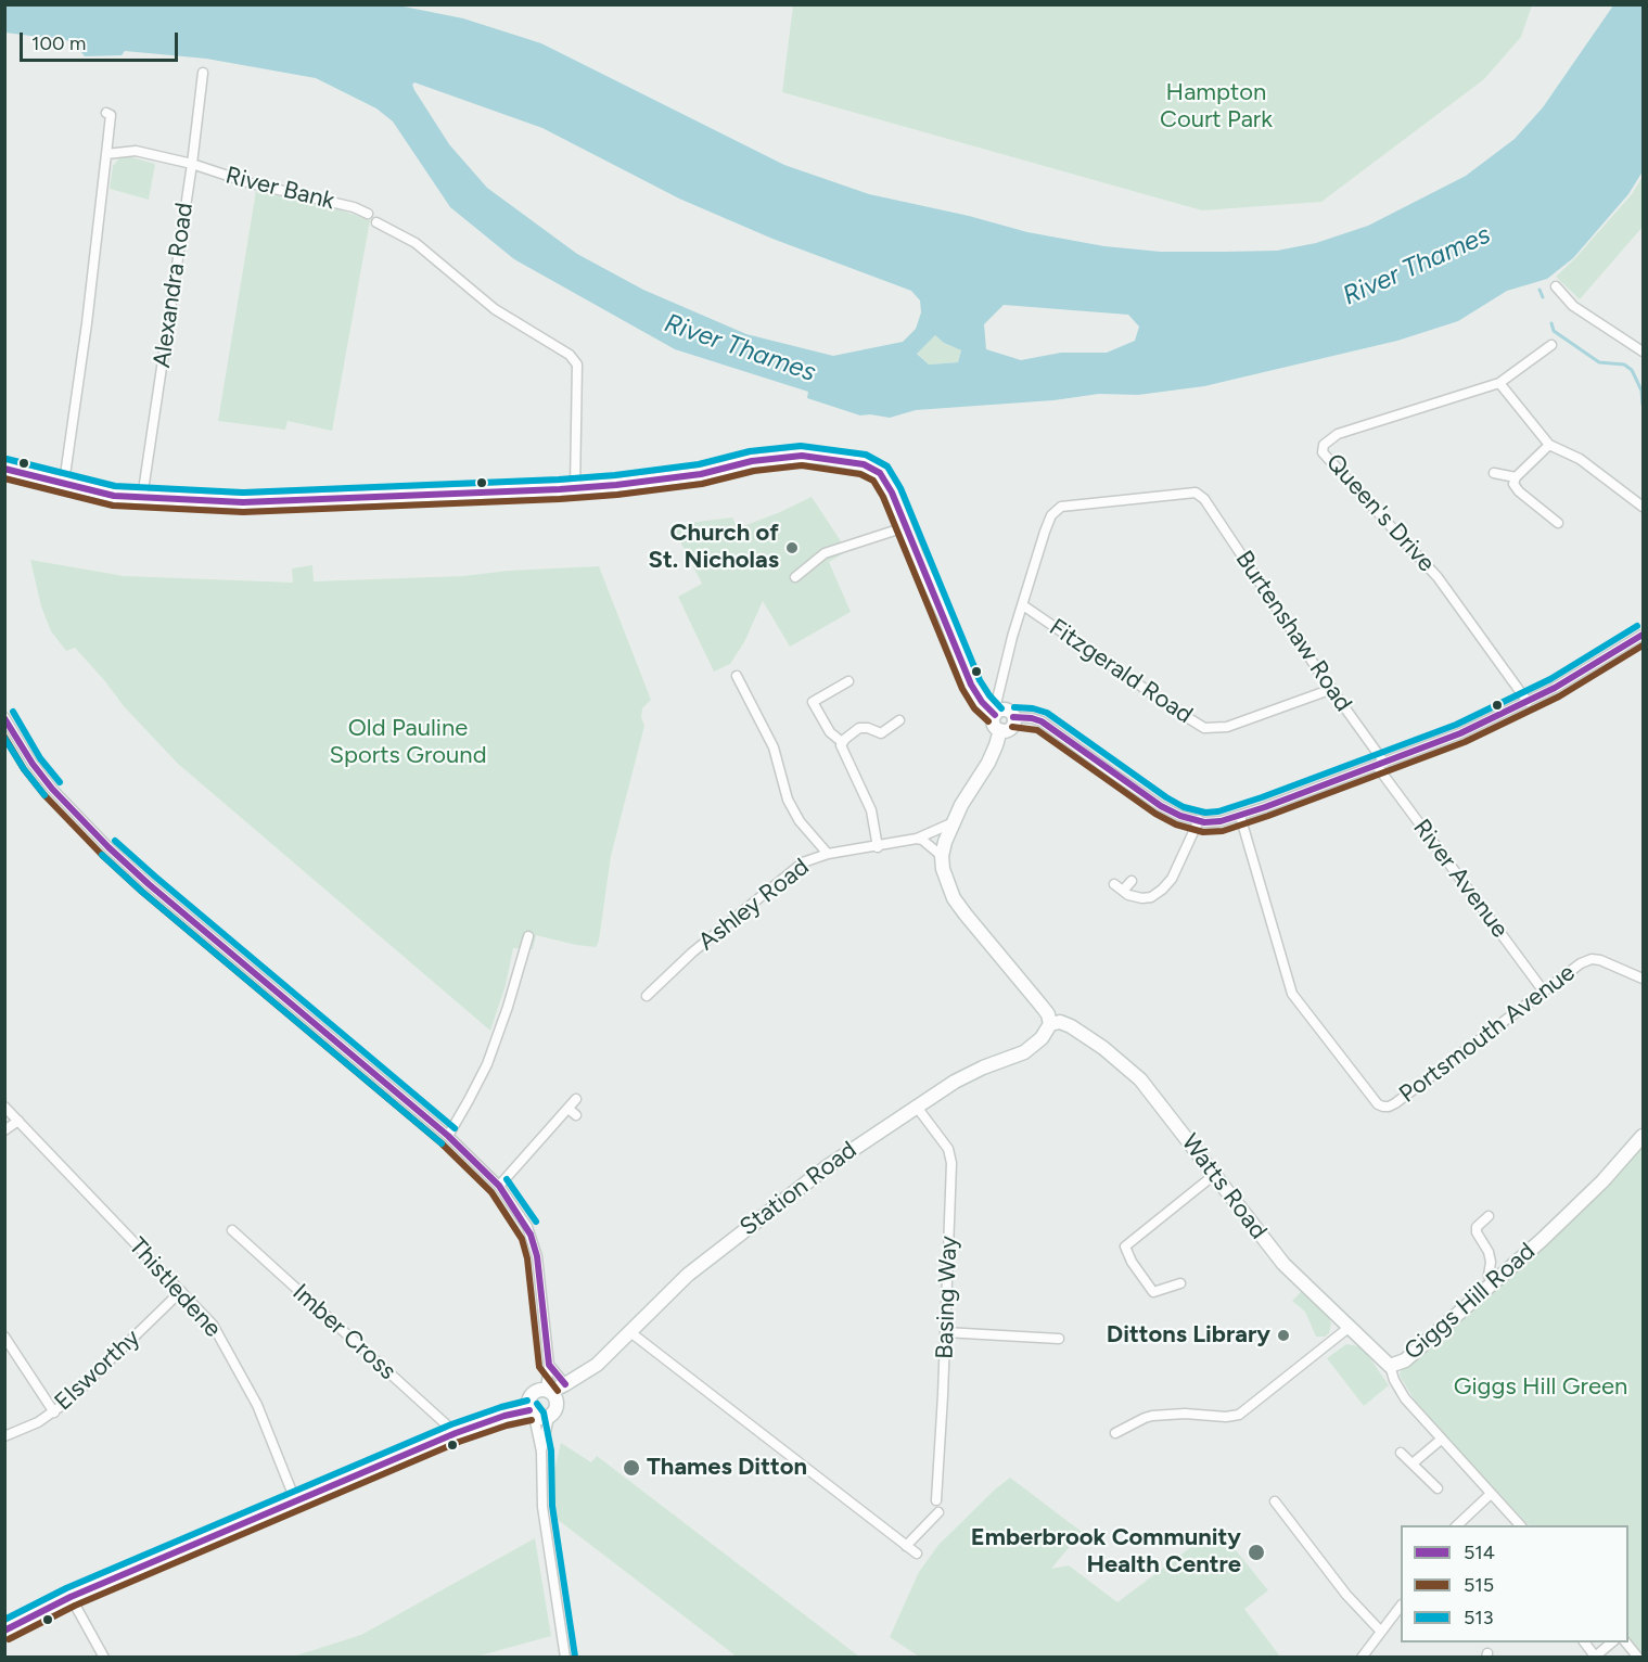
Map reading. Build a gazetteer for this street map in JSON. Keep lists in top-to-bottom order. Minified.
{"streets":{"main road":["Watts Road","Station Road","Giggs Hill Road"],"street":["River Bank","Alexandra Road","Queen's Drive","Burtenshaw Road","Fitzgerald Road","River Avenue","Ashley Road","Portsmouth Avenue","Thistledene","Basing Way","Imber Cross","Elsworthy"]},"crossings":[["River Bank","Alexandra Road"],["Burtenshaw Road","Fitzgerald Road"],["Burtenshaw Road","River Avenue"],["River Avenue","Portsmouth Avenue"],["Watts Road","Station Road"],["Watts Road","Giggs Hill Road"],["Station Road","Basing Way"],["Thistledene","Elsworthy"]],"water":["River Thames"],"parks":["Hampton Court Park","Old Pauline Sports Ground","Giggs Hill Green"],"places":["Church of St. Nicholas","Dittons Library","Thames Ditton","Emberbrook Community Health Centre"],"lines":["transit line 513","transit line 514","transit line 515"],"legend":["514","515","513"],"scale_bar":"100 m"}
